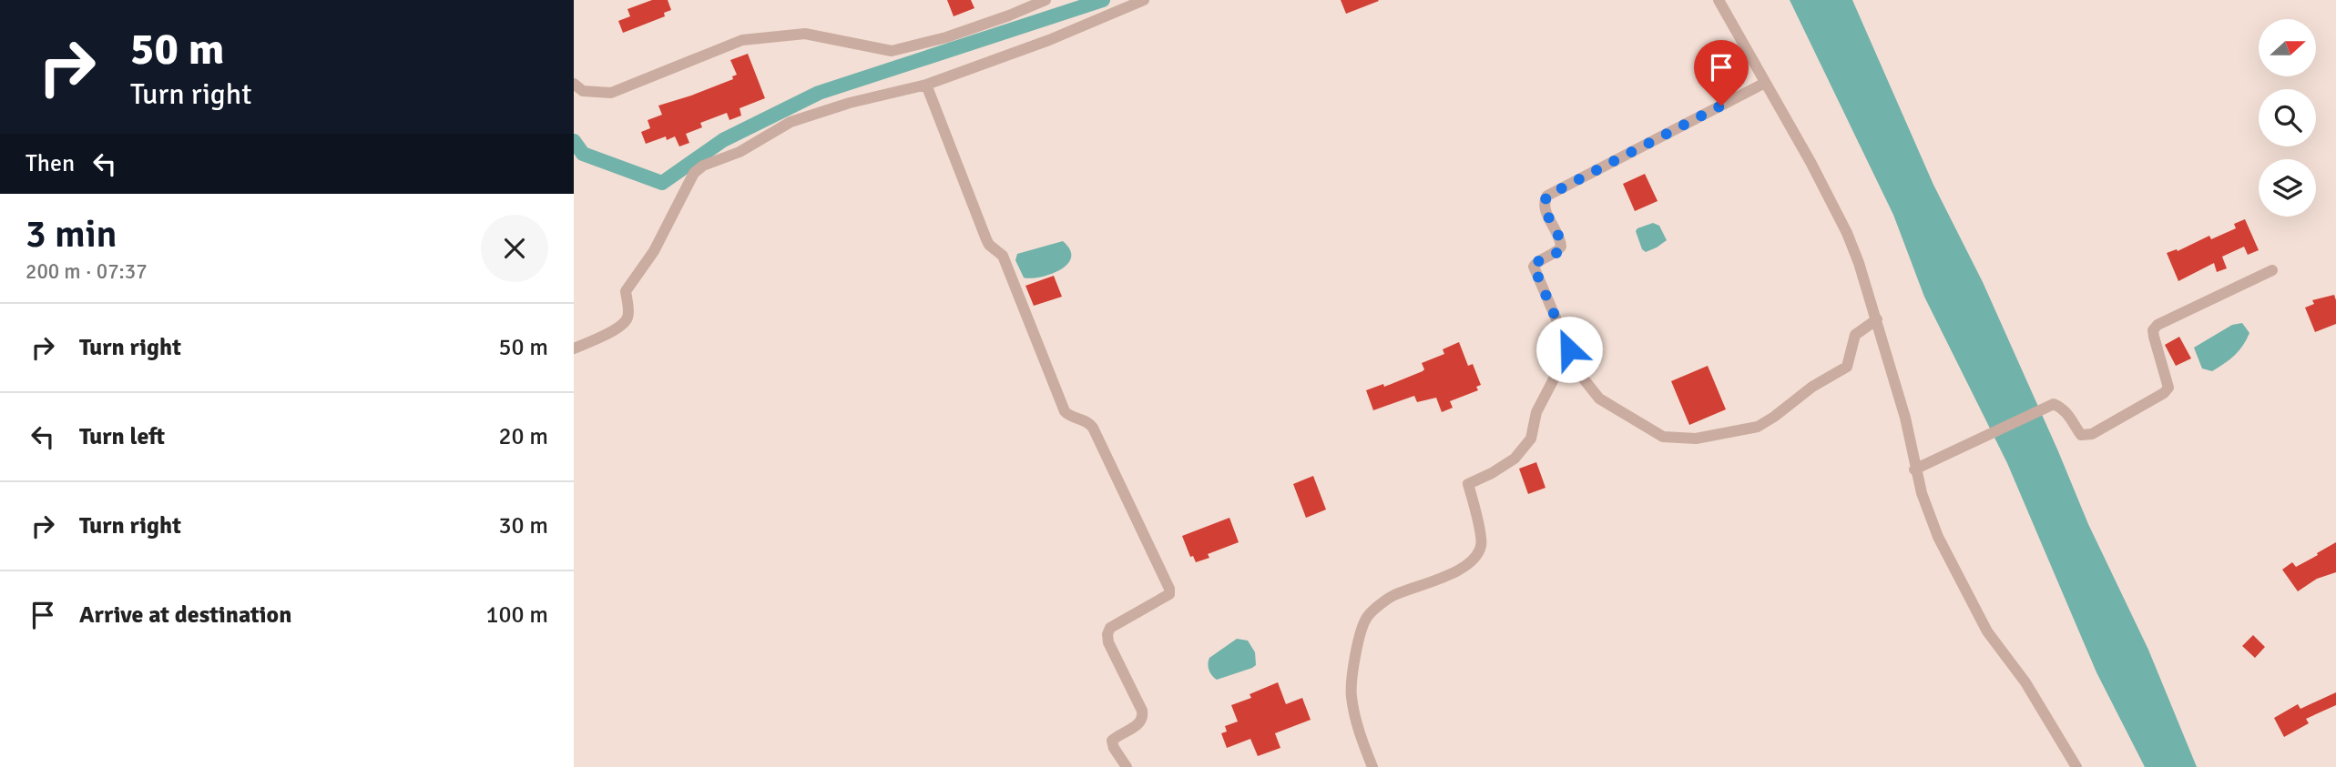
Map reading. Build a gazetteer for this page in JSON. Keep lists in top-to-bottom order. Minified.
{"north":"right","page":{"turn":["50 m","Turn right"],"then":"Then","heading":["3 min","200 m · 07:37"],"list":[{"name":"Turn right","value":"50 m"},{"name":"Turn left","value":"20 m"},{"name":"Turn right","value":"30 m"},{"name":"Arrive at destination","value":"100 m"}]}}
